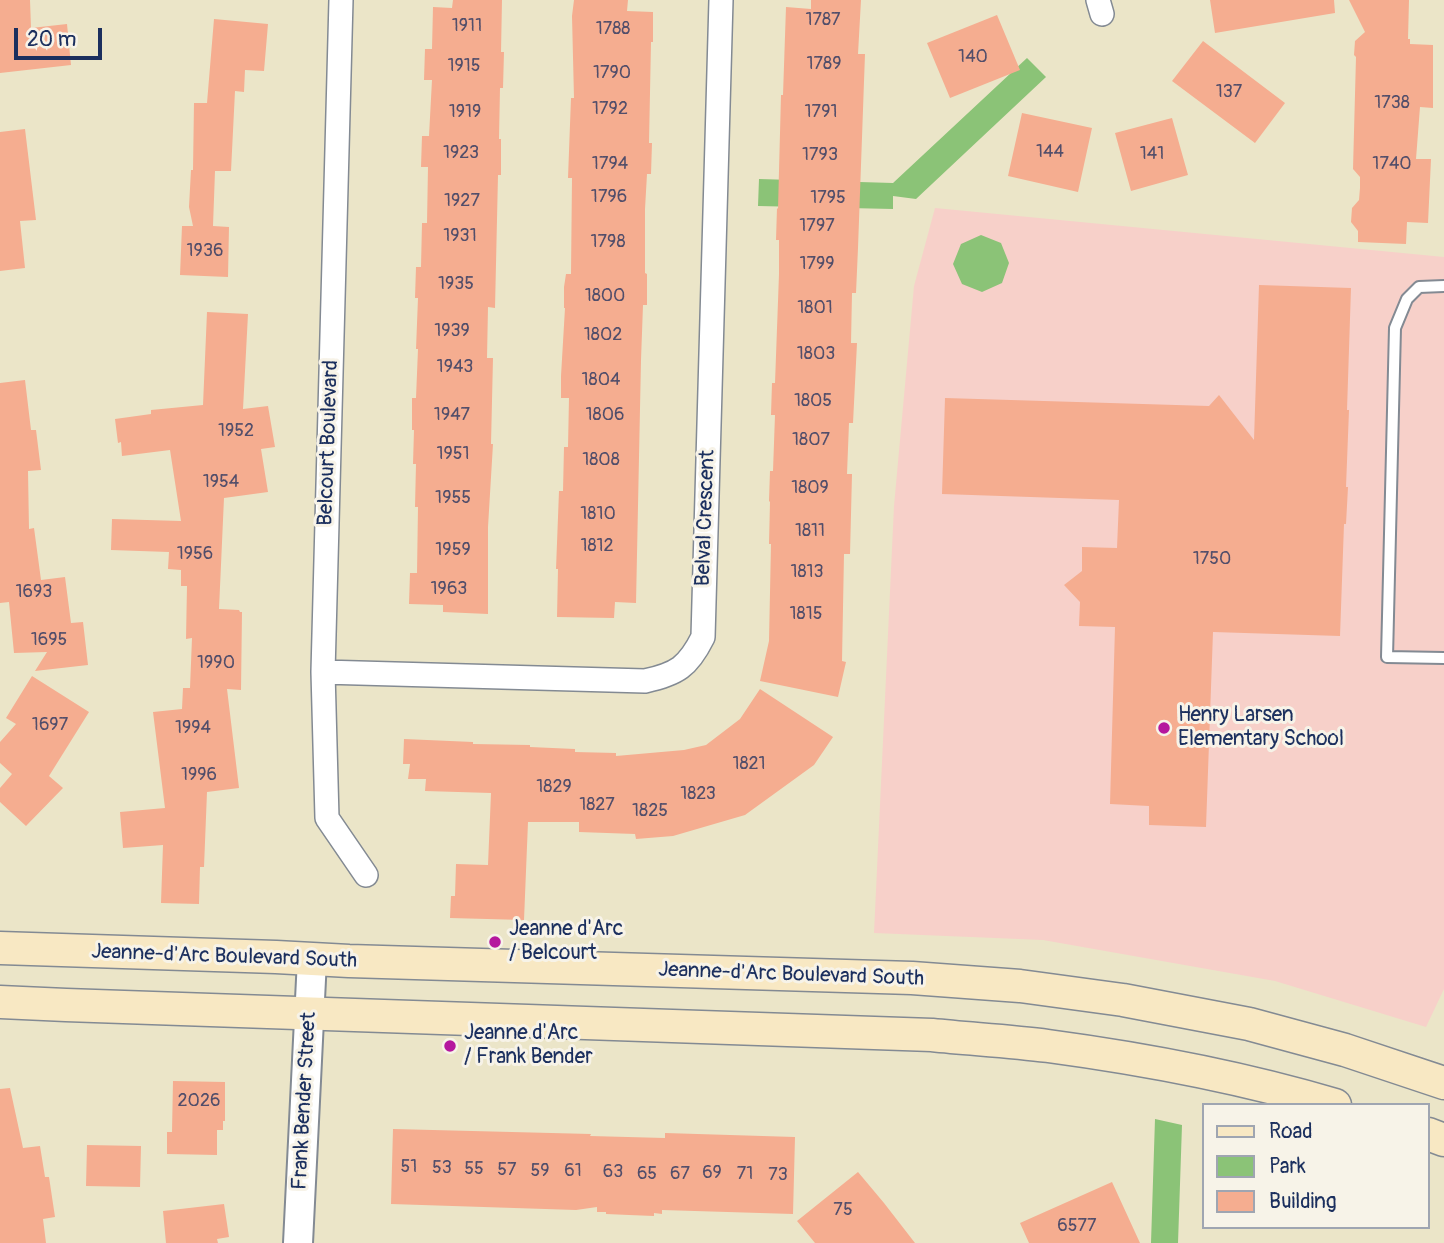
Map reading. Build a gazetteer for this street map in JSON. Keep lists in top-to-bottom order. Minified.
{"streets":{"main road":["Jeanne-d'Arc Boulevard South"],"street":["Belcourt Boulevard","Belval Crescent","Frank Bender Street"]},"crossings":[["Belcourt Boulevard","Belval Crescent"],["Jeanne-d'Arc Boulevard South","Frank Bender Street"]],"places":["Henry Larsen Elementary School","Jeanne d'Arc / Belcourt","Jeanne d'Arc / Frank Bender"],"house_numbers":["1787","1911","1788","140","1789","1915","1790","137","1738","1792","1919","1791","144","1923","141","1793","1794","1740","1796","1795","1927","1797","1931","1798","1936","1799","1935","1800","1801","1939","1802","1803","1943","1804","1805","1947","1806","1952","1807","1951","1808","1954","1809","1955","1810","1811","1812","1959","1956","1750","1813","1963","1693","1815","1695","1990","1697","1994","1821","1996","1829","1823","1827","1825","2026","51","53","55","57","59","61","63","69","65","67","71","73","75","6577"],"legend":["Road","Park","Building"],"scale_bar":"20 m"}
